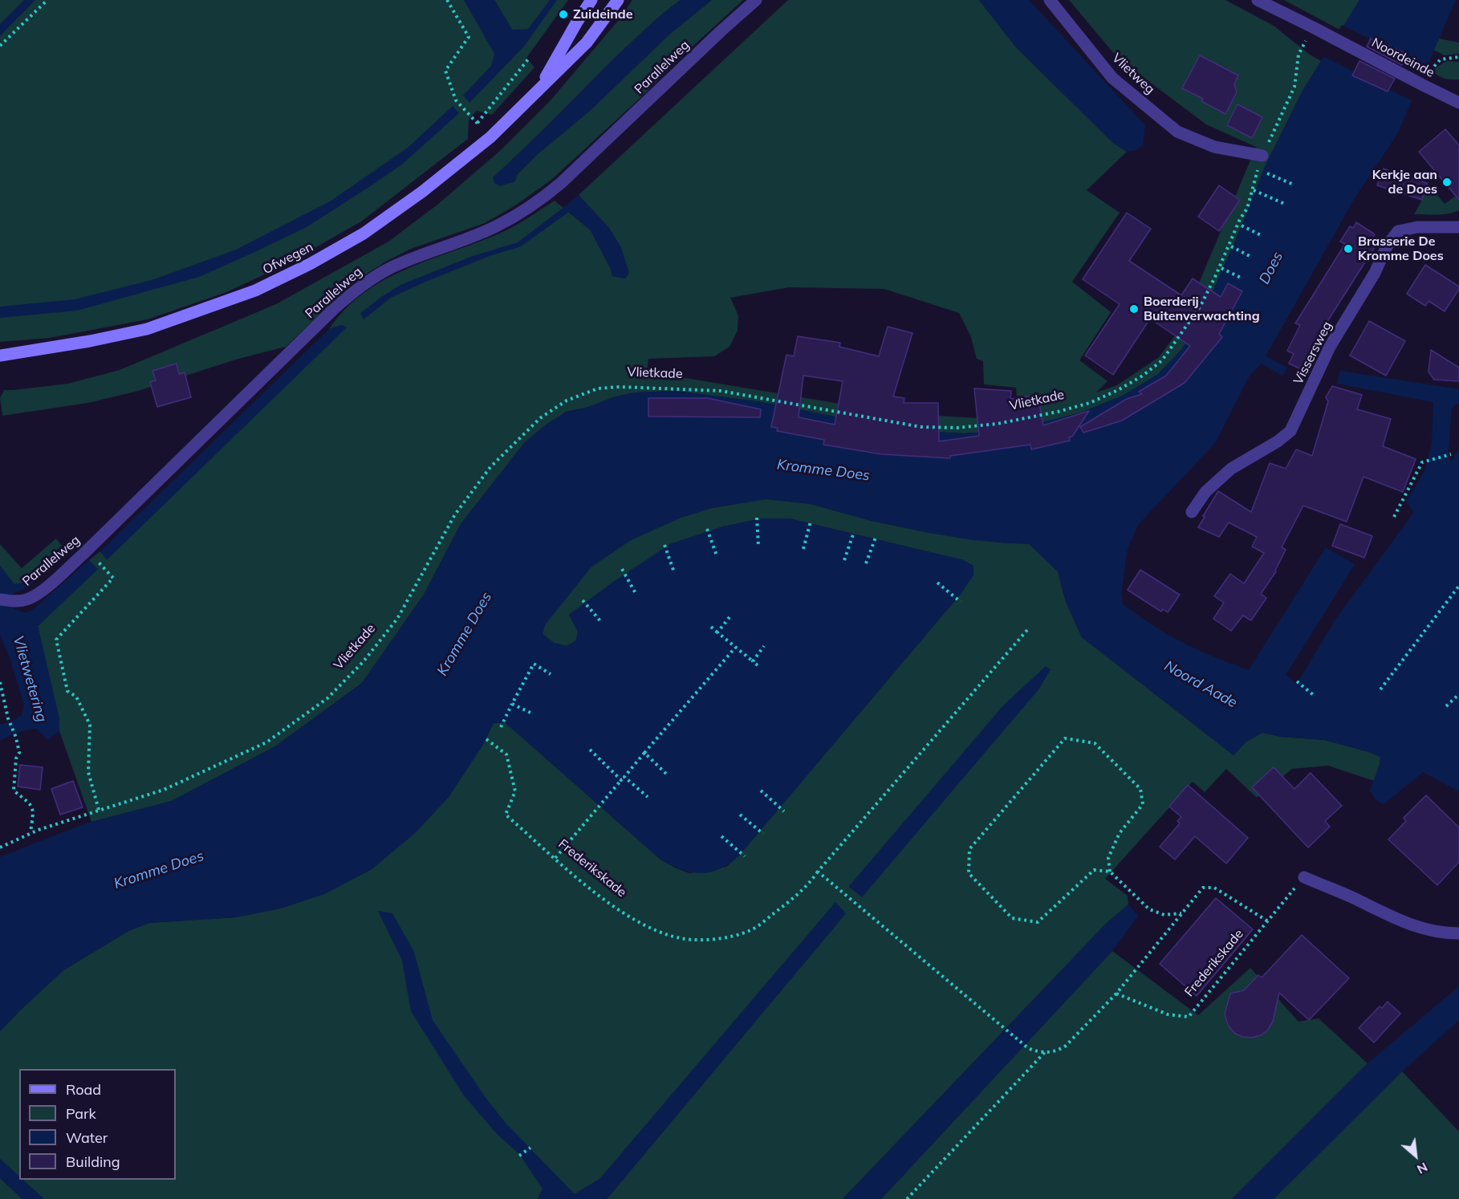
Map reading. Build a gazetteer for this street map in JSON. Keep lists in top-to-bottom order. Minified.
{"streets":{"main road":["Ofwegen"],"street":["Noordeinde","Parallelweg","Vlietweg","Vissersweg"],"path":["Vlietkade","Frederikskade"]},"crossings":[["Noordeinde","Vlietkade"],["Vlietweg","Vlietkade"]],"water":["Does","Kromme Does","Vlietwetering","Noord Aade"],"places":["Zuideinde","Kerkje aan de Does","Brasserie De Kromme Does","Boerderij Buitenverwachting"],"legend":["Road","Park","Water","Building"],"north":"bottom right"}
